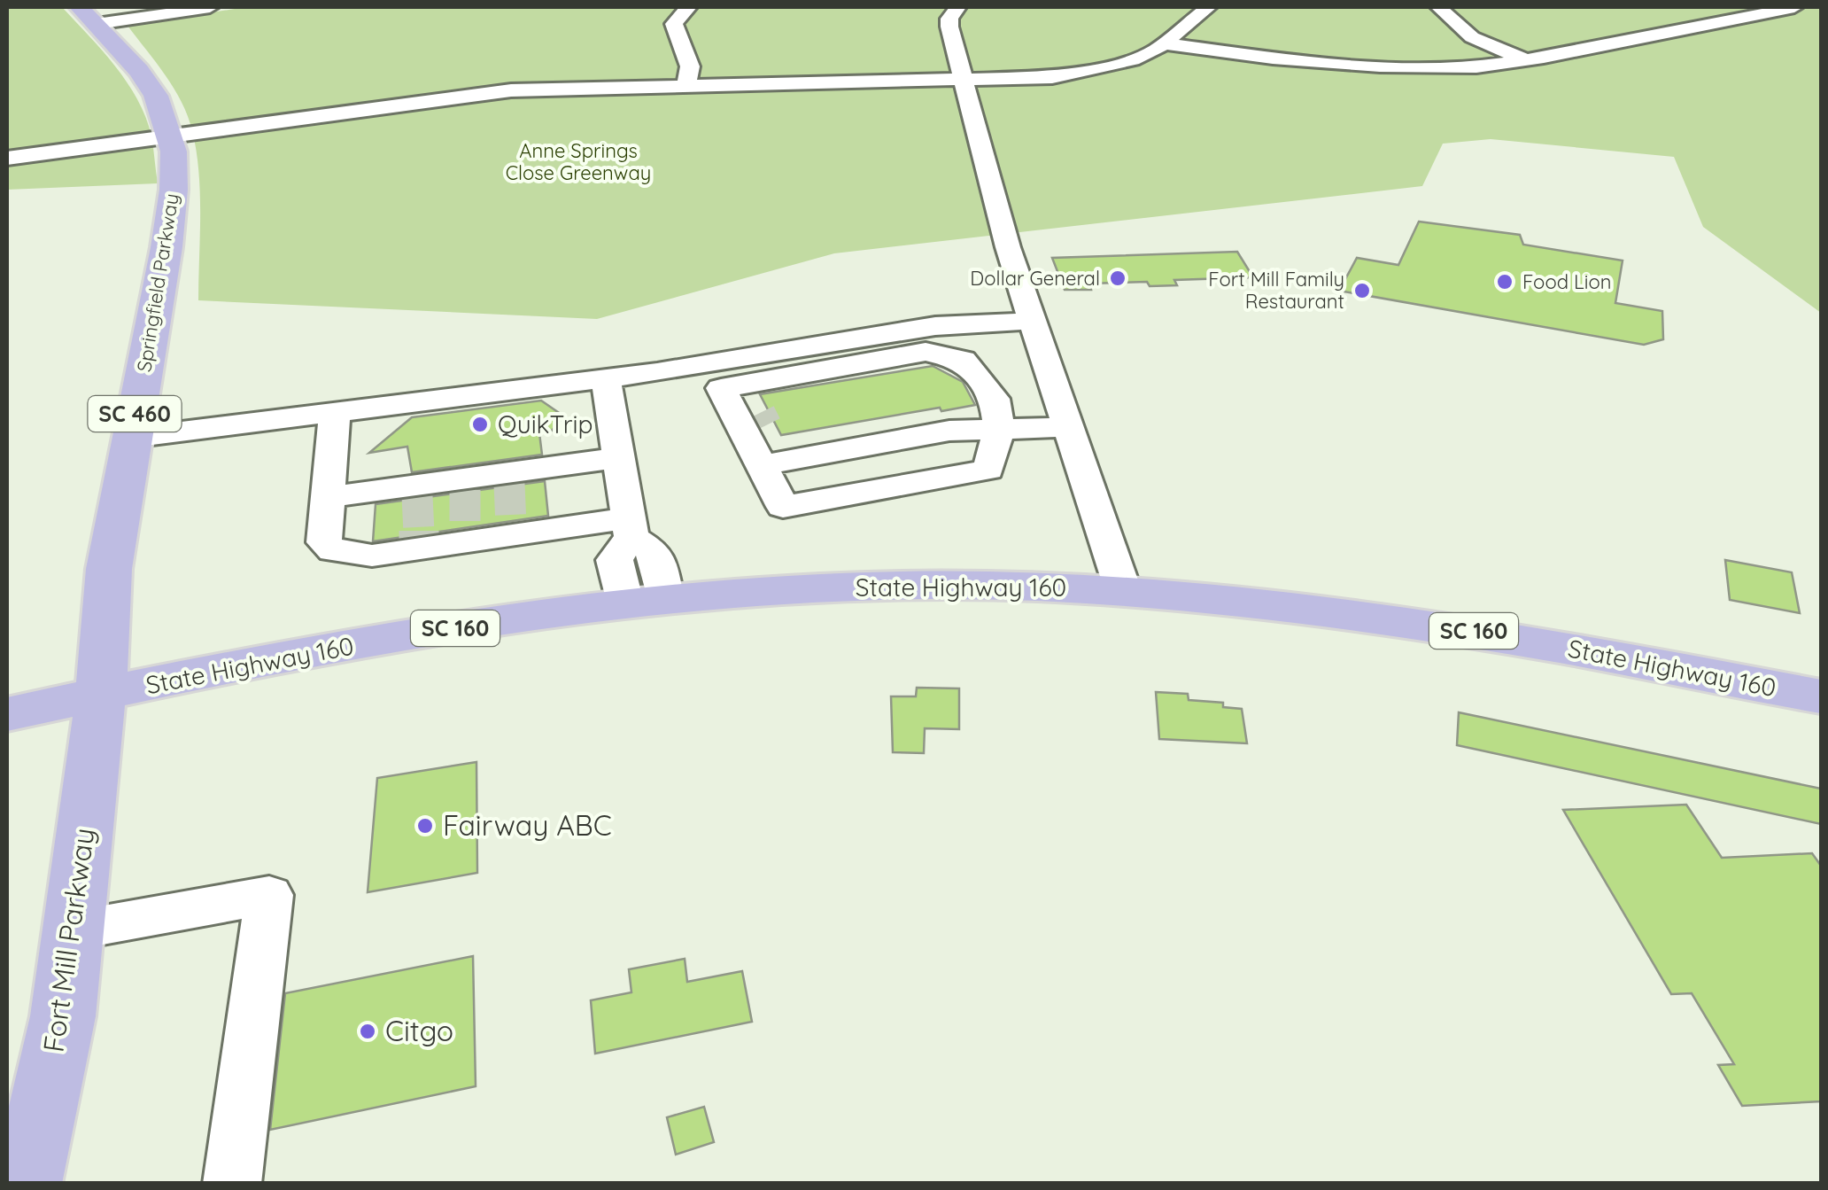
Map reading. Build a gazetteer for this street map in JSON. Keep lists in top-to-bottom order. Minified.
{"streets":{"main road":["Springfield Parkway","SC 460","State Highway 160","SC 160","Fort Mill Parkway"]},"crossings":[["Springfield Parkway","State Highway 160"],["Springfield Parkway","SC 160"],["Springfield Parkway","Fort Mill Parkway"],["State Highway 160","SC 160"],["State Highway 160","Fort Mill Parkway"],["SC 160","Fort Mill Parkway"]],"parks":["Anne Springs Close Greenway"],"places":["Dollar General","Food Lion","Fort Mill Family Restaurant","QuikTrip","Fairway ABC","Citgo"]}
